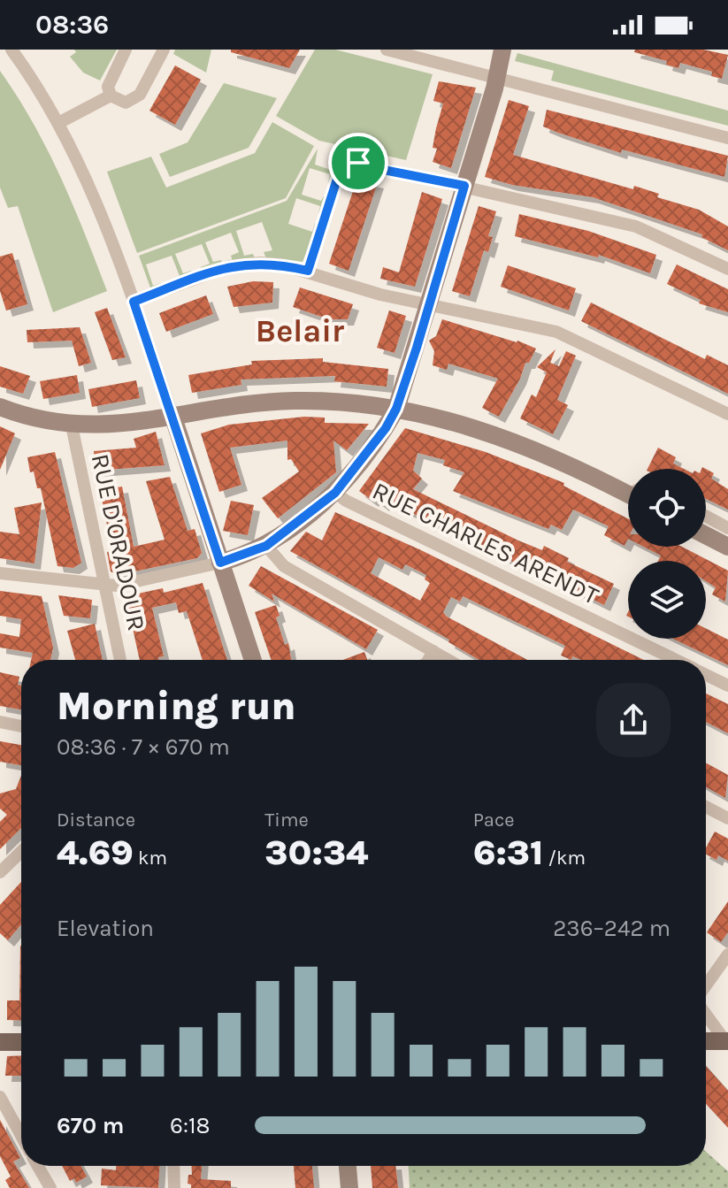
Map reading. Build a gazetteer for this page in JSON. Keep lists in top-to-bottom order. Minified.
{"streets":{"street":["RUE D'ORADOUR","RUE CHARLES ARENDT"]},"districts":["Belair"],"page":{"status":"08:36","heading":["Morning run","08:36 · 7 × 670 m"],"stats":[["Distance","4.69 km"],["Time","30:34"],["Pace","6:31 /km"]],"chart":["Elevation","236–242 m"],"list":[{"name":"670 m","note":"6:18"}]}}
